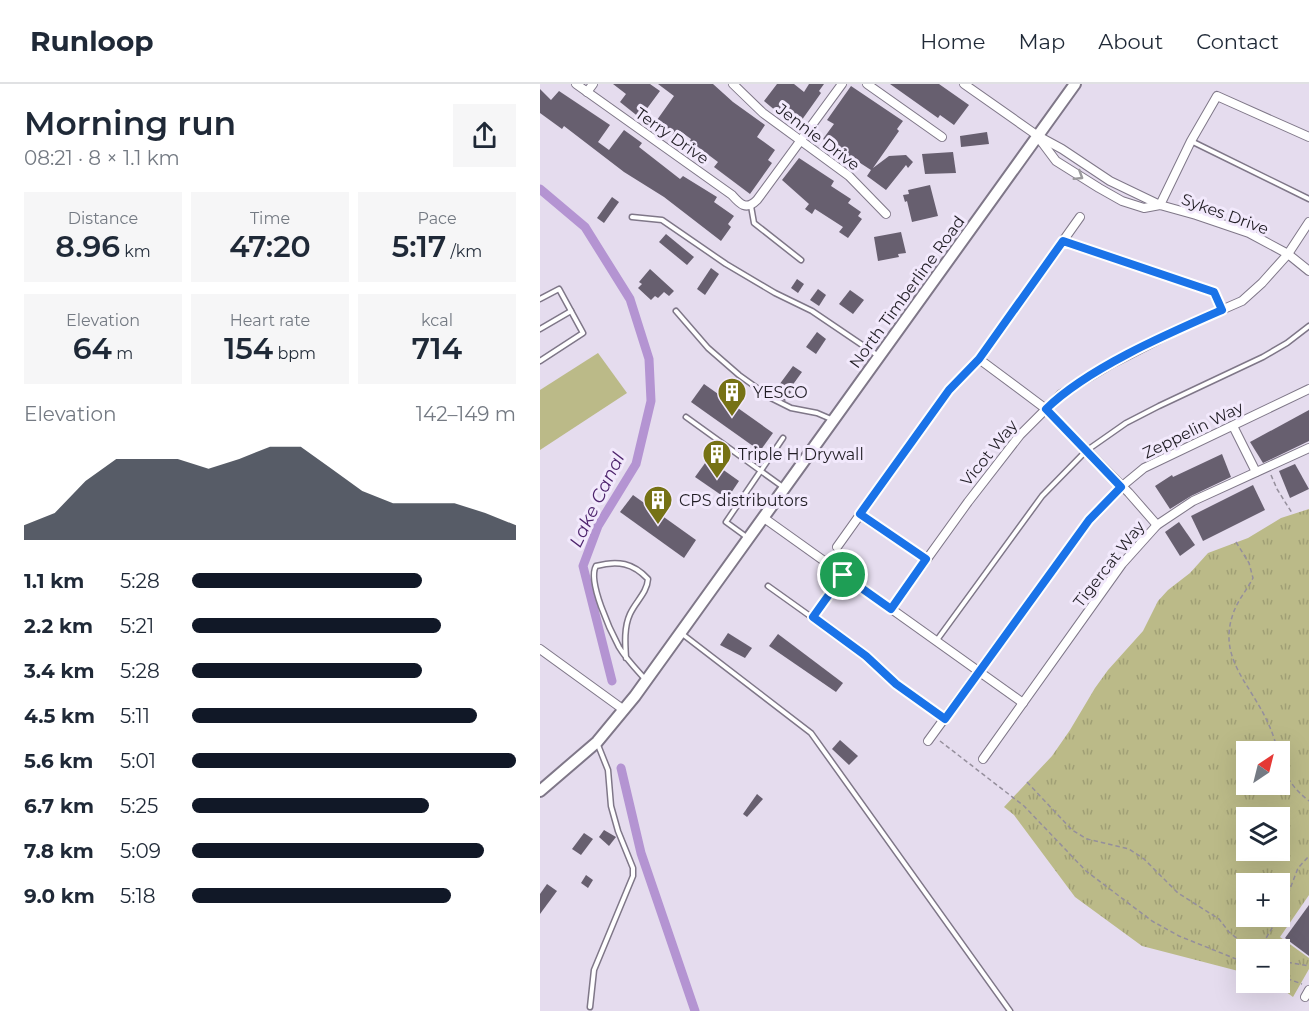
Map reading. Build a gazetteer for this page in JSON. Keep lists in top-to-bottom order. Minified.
{"streets":{"main road":["North Timberline Road"],"street":["Terry Drive","Jennie Drive","Sykes Drive","Zeppelin Way","Vicot Way","Tigercat Way"]},"crossings":[["Sykes Drive","Vicot Way"]],"water":["Lake Canal"],"places":{"building":["YESCO","Triple H Drywall","CPS distributors"]},"north":"top right","page":{"header":"Runloop","nav":["Home","Map","About","Contact"],"heading":["Morning run","08:21 · 8 × 1.1 km"],"stats":[["Distance","8.96 km"],["Time","47:20"],["Pace","5:17 /km"],["Elevation","64 m"],["Heart rate","154 bpm"],["kcal","714"]],"chart":["Elevation","142–149 m"],"list":[{"name":"1.1 km","note":"5:28"},{"name":"2.2 km","note":"5:21"},{"name":"3.4 km","note":"5:28"},{"name":"4.5 km","note":"5:11"},{"name":"5.6 km","note":"5:01"},{"name":"6.7 km","note":"5:25"},{"name":"7.8 km","note":"5:09"},{"name":"9.0 km","note":"5:18"}],"map_buttons":["+","−"]}}
